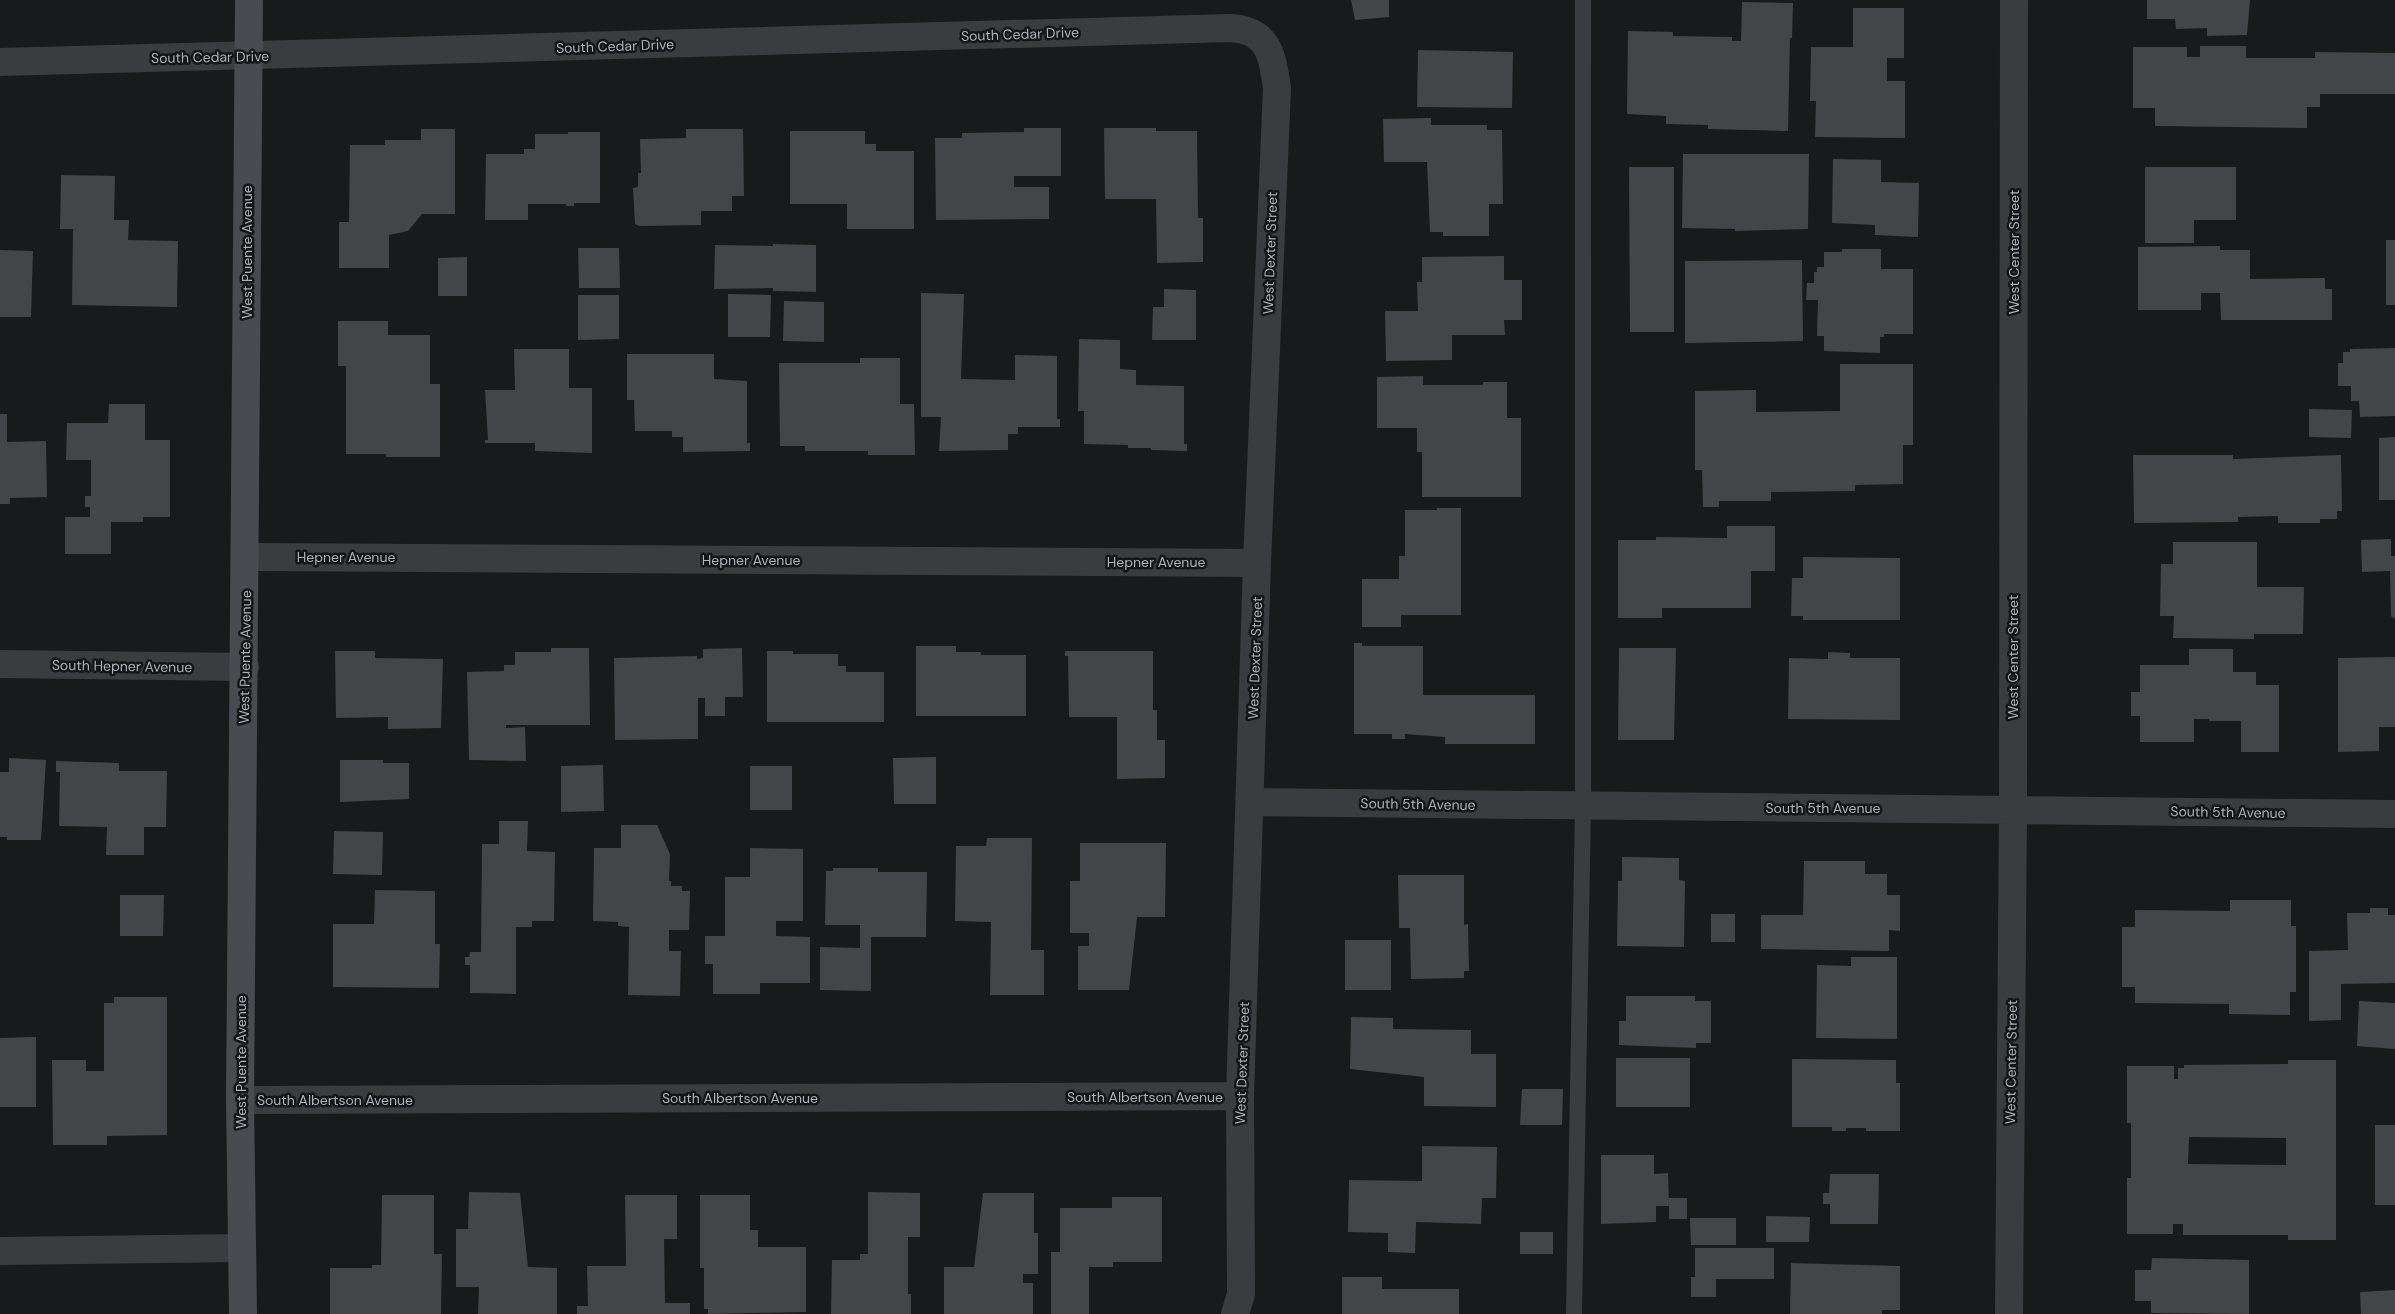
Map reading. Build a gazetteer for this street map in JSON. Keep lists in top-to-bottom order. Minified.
{"streets":{"street":["South Cedar Drive","West Puente Avenue","West Center Street","West Dexter Street","Hepner Avenue","South Hepner Avenue","South 5th Avenue","South Albertson Avenue"]},"crossings":[["South Cedar Drive","West Puente Avenue"],["South Cedar Drive","West Dexter Street"],["West Puente Avenue","Hepner Avenue"],["West Puente Avenue","South Hepner Avenue"],["West Puente Avenue","South Albertson Avenue"],["West Center Street","South 5th Avenue"],["West Dexter Street","Hepner Avenue"],["West Dexter Street","South 5th Avenue"],["West Dexter Street","South Albertson Avenue"]]}
